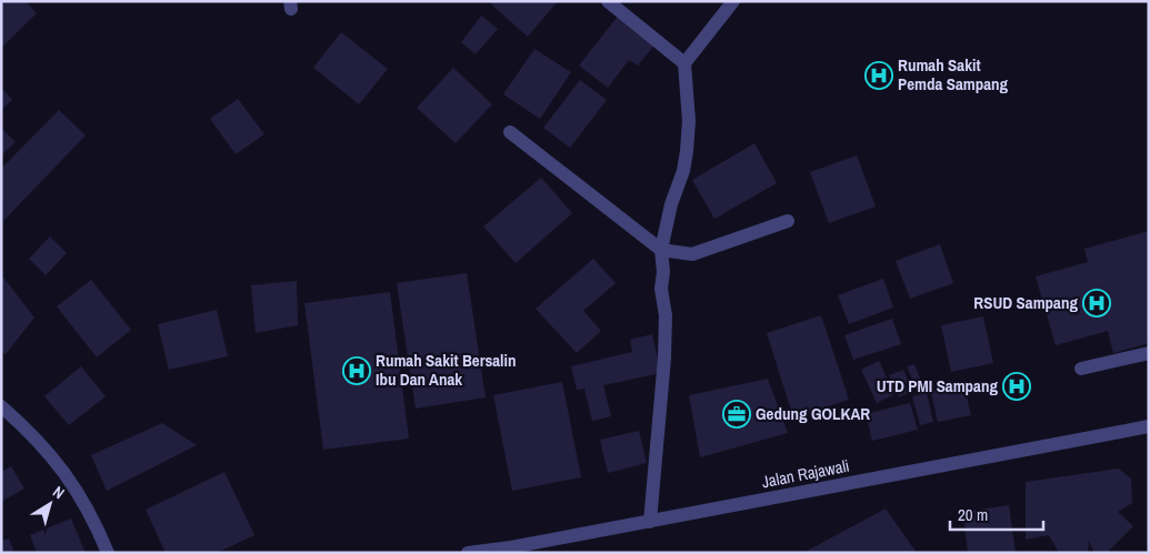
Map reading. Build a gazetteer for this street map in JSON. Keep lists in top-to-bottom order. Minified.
{"streets":{"street":["Jalan Rajawali"]},"places":{"hospital":["Rumah Sakit Pemda Sampang","RSUD Sampang","Rumah Sakit Bersalin Ibu Dan Anak","UTD PMI Sampang"],"office":["Gedung GOLKAR"]},"scale_bar":"20 m","north":"top right"}
